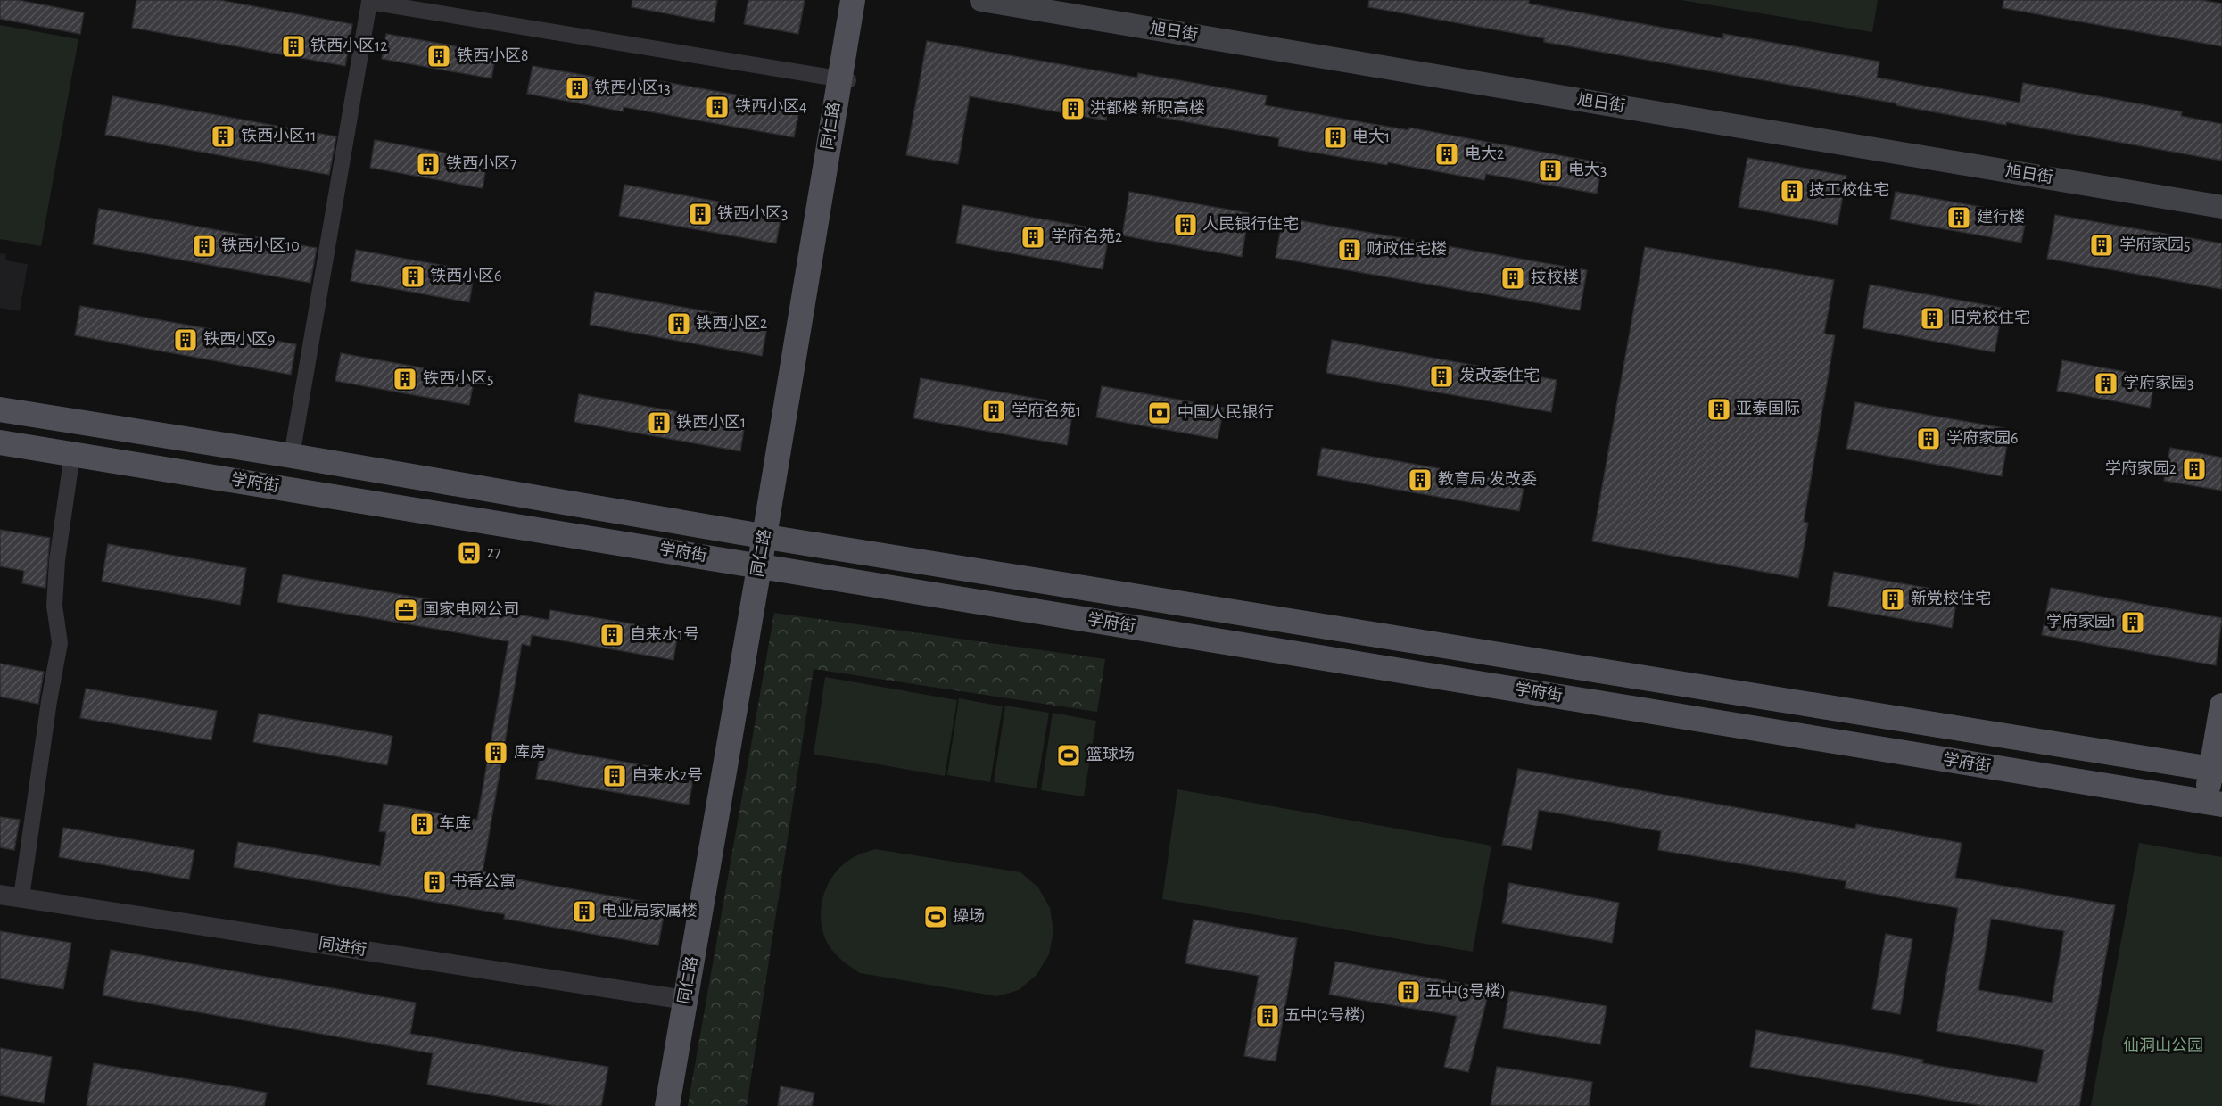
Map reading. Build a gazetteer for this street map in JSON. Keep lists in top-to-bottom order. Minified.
{"streets":{"main road":["旭日街","同仁路","学府街"],"street":["同进街"]},"crossings":[["同仁路","学府街"],["同仁路","同进街"]],"parks":["仙洞山公园"],"places":{"building":["铁西小区12","铁西小区8","铁西小区13","铁西小区4","洪都楼 新职高楼","铁西小区11","电大1","电大2","铁西小区7","电大3","技工校住宅","铁西小区3","建行楼","人民银行住宅","学府名苑2","学府家园5","铁西小区10","财政住宅楼","铁西小区6","技校楼","旧党校住宅","铁西小区2","铁西小区9","发改委住宅","铁西小区5","学府家园3","亚泰国际","学府名苑1","铁西小区1","学府家园6","学府家园2","教育局 发改委","新党校住宅","学府家园1","自来水1号","库房","自来水2号","车库","书香公寓","电业局家属楼","五中(3号楼)","五中(2号楼)"],"bank":["中国人民银行"],"bus stop":["27"],"office":["国家电网公司"],"sports":["篮球场","操场"]}}
